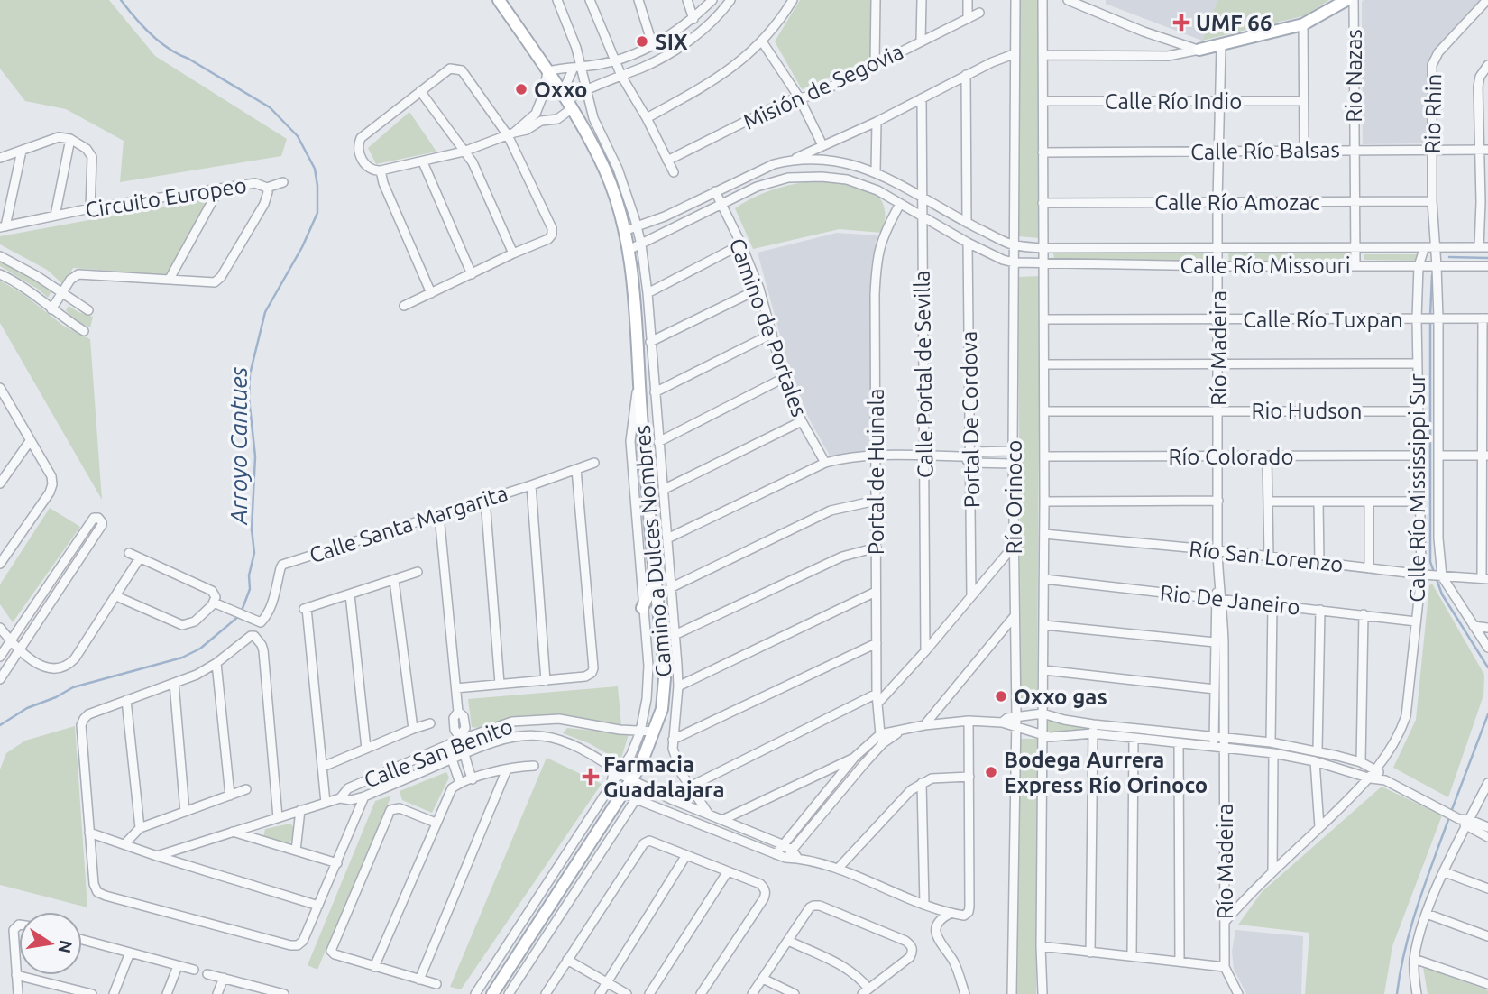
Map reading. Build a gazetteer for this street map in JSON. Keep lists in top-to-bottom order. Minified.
{"streets":{"main road":["Camino a Dulces Nombres"],"street":["Rio Nazas","Misión de Segovia","Calle Río Indio","Rio Rhin","Calle Río Balsas","Circuito Europeo","Calle Río Amozac","Calle Río Missouri","Calle Río Tuxpan","Camino de Portales","Río Madeira","Calle Portal de Sevilla","Rio Hudson","Portal De Cordova","Río Colorado","Portal de Huinala","Calle Río Mississippi Sur","Río Orinoco","Calle Santa Margarita","Río San Lorenzo","Rio De Janeiro","Calle San Benito"]},"crossings":[["Rio Nazas","Calle Río Balsas"],["Rio Nazas","Calle Río Amozac"],["Rio Nazas","Calle Río Missouri"],["Calle Río Indio","Río Madeira"],["Calle Río Indio","Río Orinoco"],["Rio Rhin","Calle Río Balsas"],["Rio Rhin","Calle Río Amozac"],["Rio Rhin","Calle Río Missouri"],["Rio Rhin","Calle Río Tuxpan"],["Rio Rhin","Río San Lorenzo"],["Calle Río Balsas","Río Madeira"],["Calle Río Balsas","Río Orinoco"],["Calle Río Amozac","Río Madeira"],["Calle Río Amozac","Río Orinoco"],["Calle Río Missouri","Camino de Portales"],["Calle Río Missouri","Río Madeira"],["Calle Río Missouri","Calle Portal de Sevilla"],["Calle Río Missouri","Portal De Cordova"],["Calle Río Missouri","Portal de Huinala"],["Calle Río Missouri","Calle Río Mississippi Sur"],["Calle Río Missouri","Río Orinoco"],["Calle Río Missouri","Camino a Dulces Nombres"],["Calle Río Tuxpan","Río Madeira"],["Calle Río Tuxpan","Calle Río Mississippi Sur"],["Calle Río Tuxpan","Río Orinoco"],["Río Madeira","Rio Hudson"],["Río Madeira","Río Colorado"],["Río Madeira","Calle Río Mississippi Sur"],["Río Madeira","Río San Lorenzo"],["Río Madeira","Rio De Janeiro"],["Rio Hudson","Calle Río Mississippi Sur"],["Rio Hudson","Río Orinoco"],["Río Colorado","Calle Río Mississippi Sur"],["Río Colorado","Río Orinoco"],["Calle Río Mississippi Sur","Río San Lorenzo"],["Calle Río Mississippi Sur","Rio De Janeiro"],["Río Orinoco","Río San Lorenzo"],["Río Orinoco","Rio De Janeiro"],["Camino a Dulces Nombres","Calle San Benito"]],"water":["Arroyo Cantues"],"places":{"health":["UMF 66","Farmacia Guadalajara"],"other":["SIX","Oxxo","Oxxo gas","Bodega Aurrera Express Río Orinoco"]},"north":"right"}
